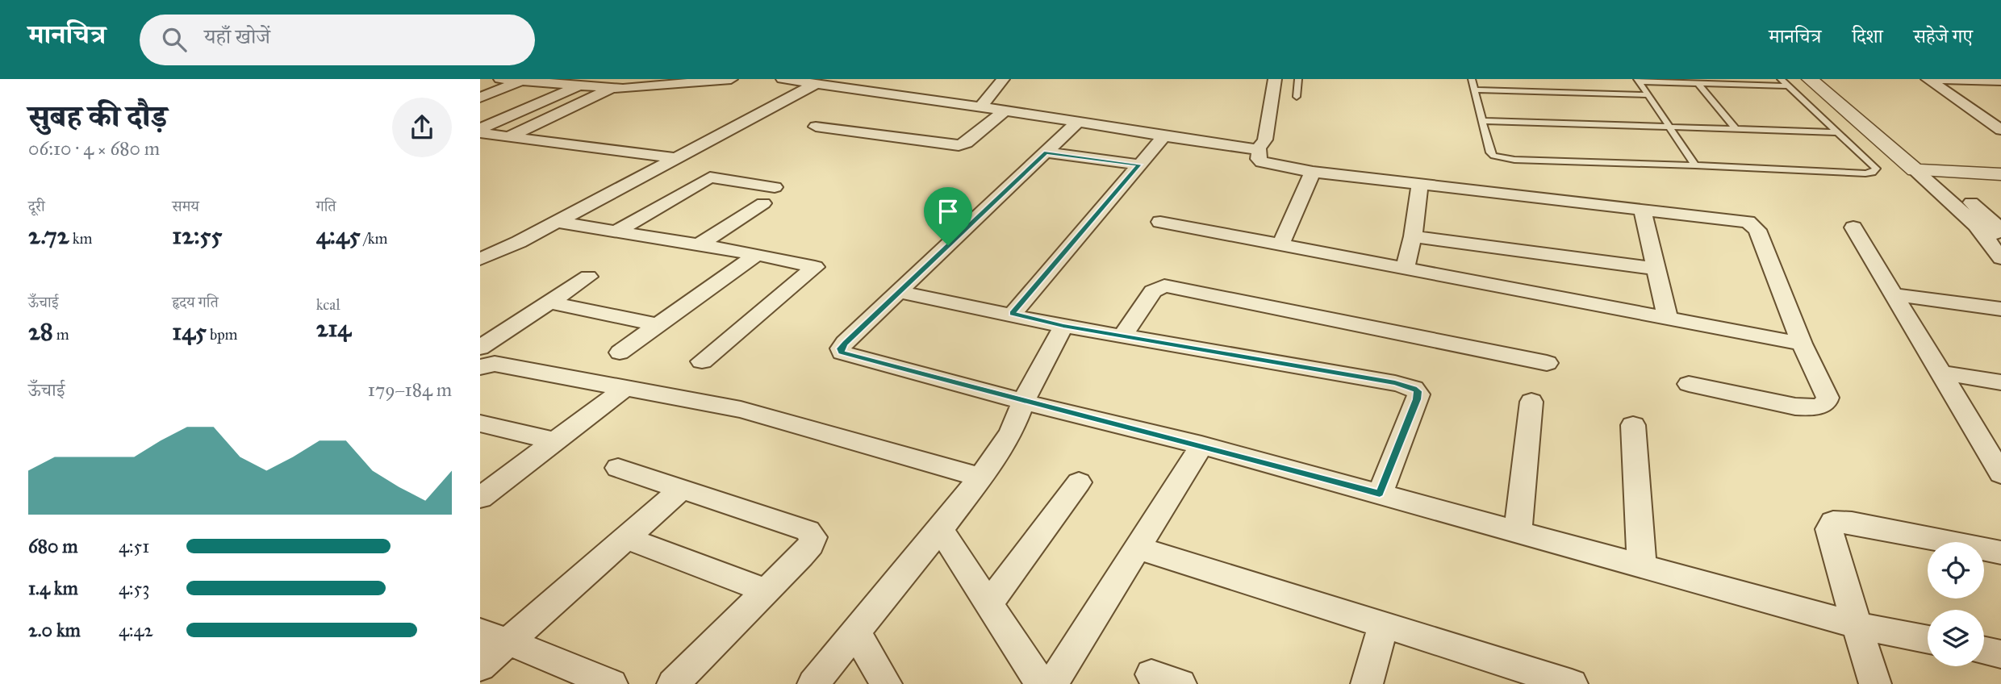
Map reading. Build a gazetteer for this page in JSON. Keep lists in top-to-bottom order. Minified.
{"page":{"header":"मानचित्र","search":"यहाँ खोजें","nav":["मानचित्र","दिशा","सहेजे गए"],"heading":["सुबह की दौड़","06:10 · 4 × 680 m"],"stats":[["दूरी","2.72 km"],["समय","12:55"],["गति","4:45 /km"],["ऊँचाई","28 m"],["हृदय गति","145 bpm"],["kcal","214"]],"chart":["ऊँचाई","179–184 m"],"list":[{"name":"680 m","note":"4:51"},{"name":"1.4 km","note":"4:53"},{"name":"2.0 km","note":"4:42"}]}}
